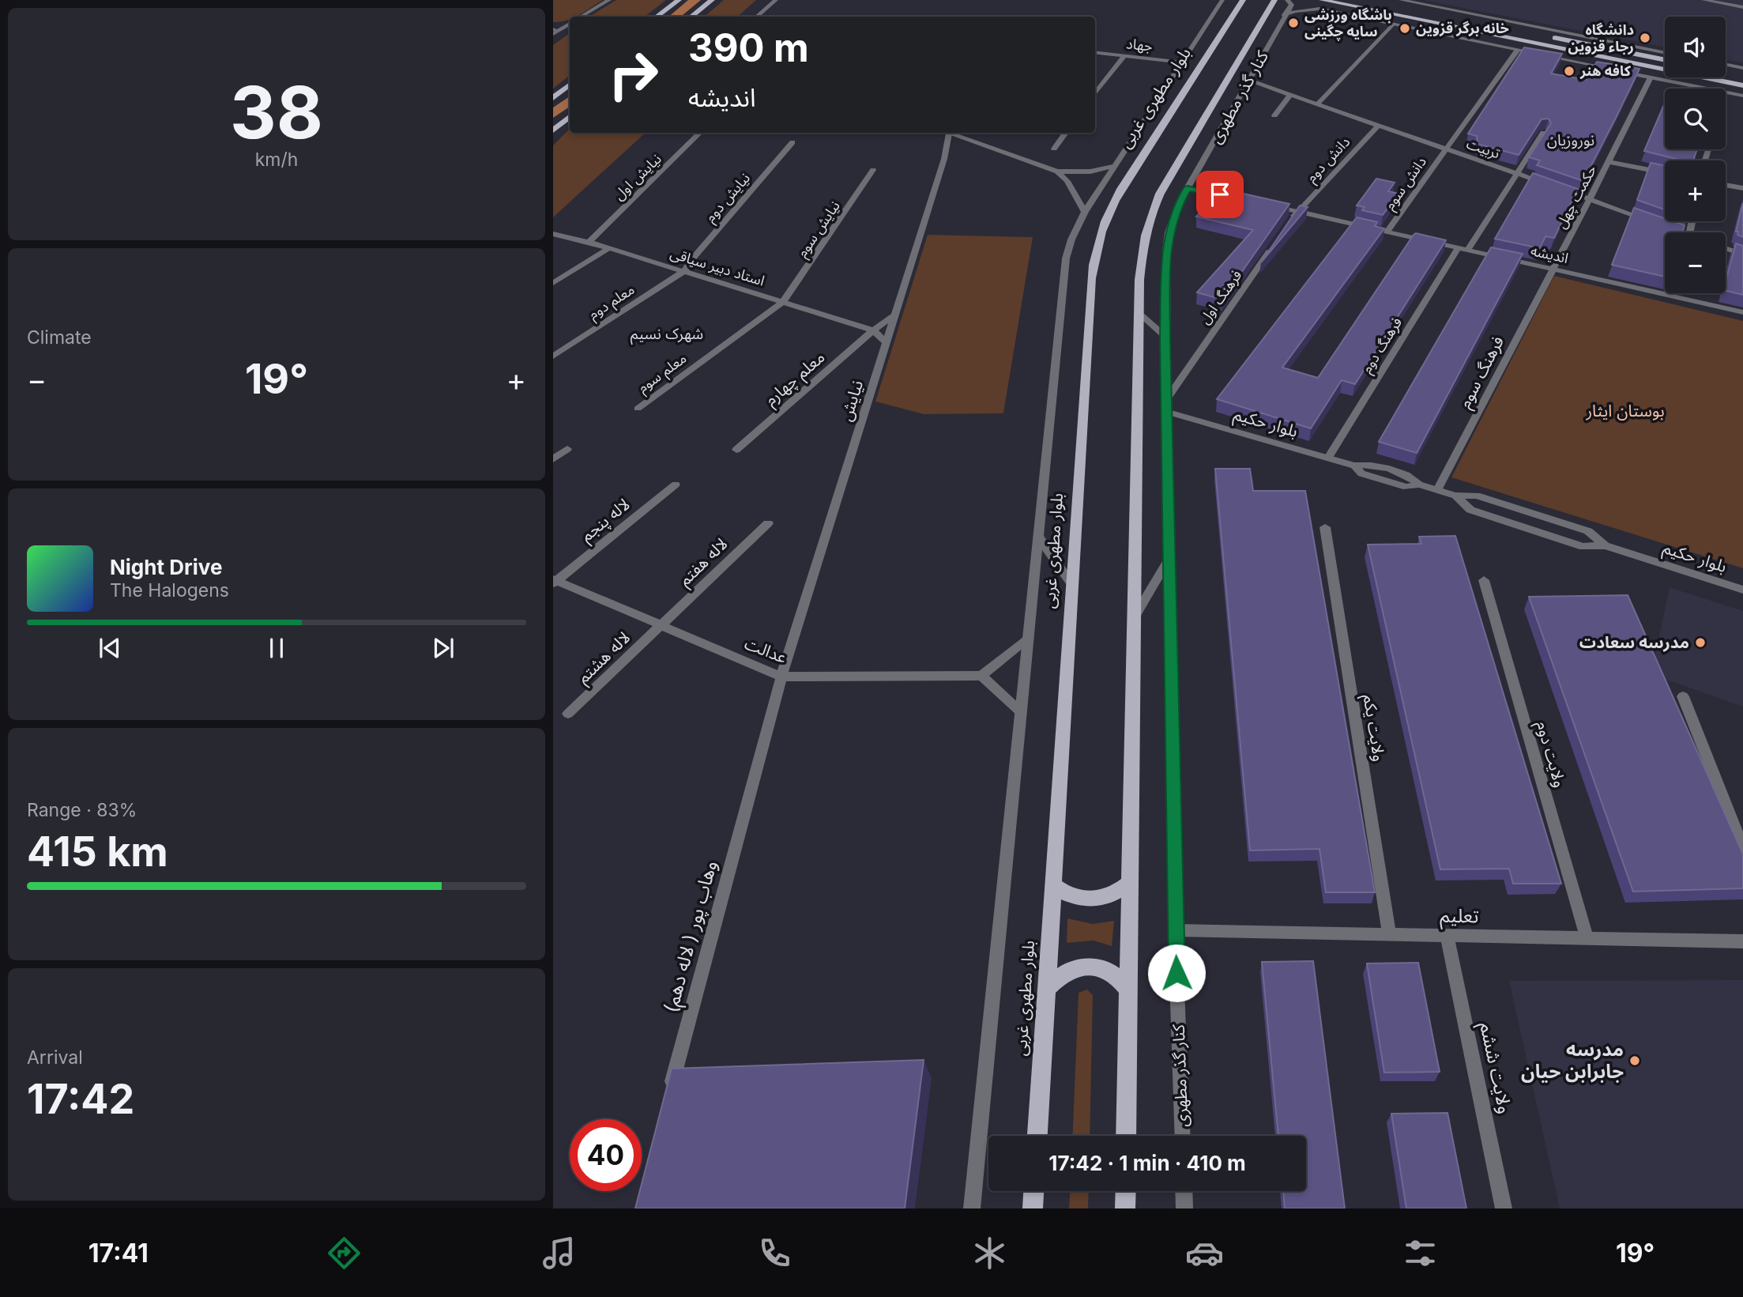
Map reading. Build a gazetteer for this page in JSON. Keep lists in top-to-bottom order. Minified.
{"streets":{"main road":["بلوار مطهری غربی"],"street":["جهاد","کنار گذر مطهری","تربیت","دانش دوم","نیایش اول","دانش سوم","حکمت چهل","نیایش دوم","نیایش سوم","اندیشه","استاد دبیر سیاقی","فرهنگ اول","معلم دوم","فرهنگ دوم","فرهنگ سوم","معلم سوم","معلم چهارم","نيايش","بلوار حکیم","لاله پنجم","لاله هفتم","عدالت","لاله هشتم","ولایت یکم","ولایت دوم","تعلیم","وهاب پور ( لاله دهم)","ولایت ششم"]},"crossings":[["کنار گذر مطهری","تربیت"],["کنار گذر مطهری","فرهنگ اول"],["کنار گذر مطهری","بلوار حکیم"],["کنار گذر مطهری","تعلیم"],["تربیت","دانش دوم"],["تربیت","دانش سوم"],["تربیت","فرهنگ دوم"],["دانش دوم","اندیشه"],["نیایش اول","استاد دبیر سیاقی"],["دانش سوم","اندیشه"],["حکمت چهل","اندیشه"],["حکمت چهل","فرهنگ سوم"],["نیایش دوم","استاد دبیر سیاقی"],["نیایش دوم","معلم دوم"],["نیایش سوم","استاد دبیر سیاقی"],["نیایش سوم","معلم سوم"],["اندیشه","فرهنگ دوم"],["اندیشه","فرهنگ سوم"],["استاد دبیر سیاقی","معلم دوم"],["استاد دبیر سیاقی","معلم سوم"],["استاد دبیر سیاقی","معلم چهارم"],["فرهنگ دوم","بلوار حکیم"],["فرهنگ سوم","بلوار حکیم"],["معلم چهارم","نيايش"],["نيايش","عدالت"],["نيايش","وهاب پور ( لاله دهم)"],["لاله پنجم","عدالت"],["لاله هفتم","عدالت"],["لاله هفتم","لاله هشتم"],["عدالت","لاله هشتم"],["عدالت","وهاب پور ( لاله دهم)"],["ولایت یکم","تعلیم"],["ولایت دوم","تعلیم"],["تعلیم","ولایت ششم"]],"districts":["نوروزیان","شهرک نسیم"],"parks":["بوستان ایثار"],"places":["باشگاه ورزشى سايه چگينى","خانه برگر قزوین","دانشگاه رجاء قزوین","کافه هنر","مدرسه سعادت","مدرسه جابرابن حیان"],"page":{"tile":[["38","km/h"],"Climate",["Range · 83%","415 km"],["Arrival","17:42"]],"map_buttons":["+","−"],"turn":["390 m","اندیشه"],"heat":["−","19°","+"],"song":["Night Drive","The Halogens"],"limit":"40","trip":"17:42 · 1 min · 410 m","tabs":["17:41","19°"]}}
